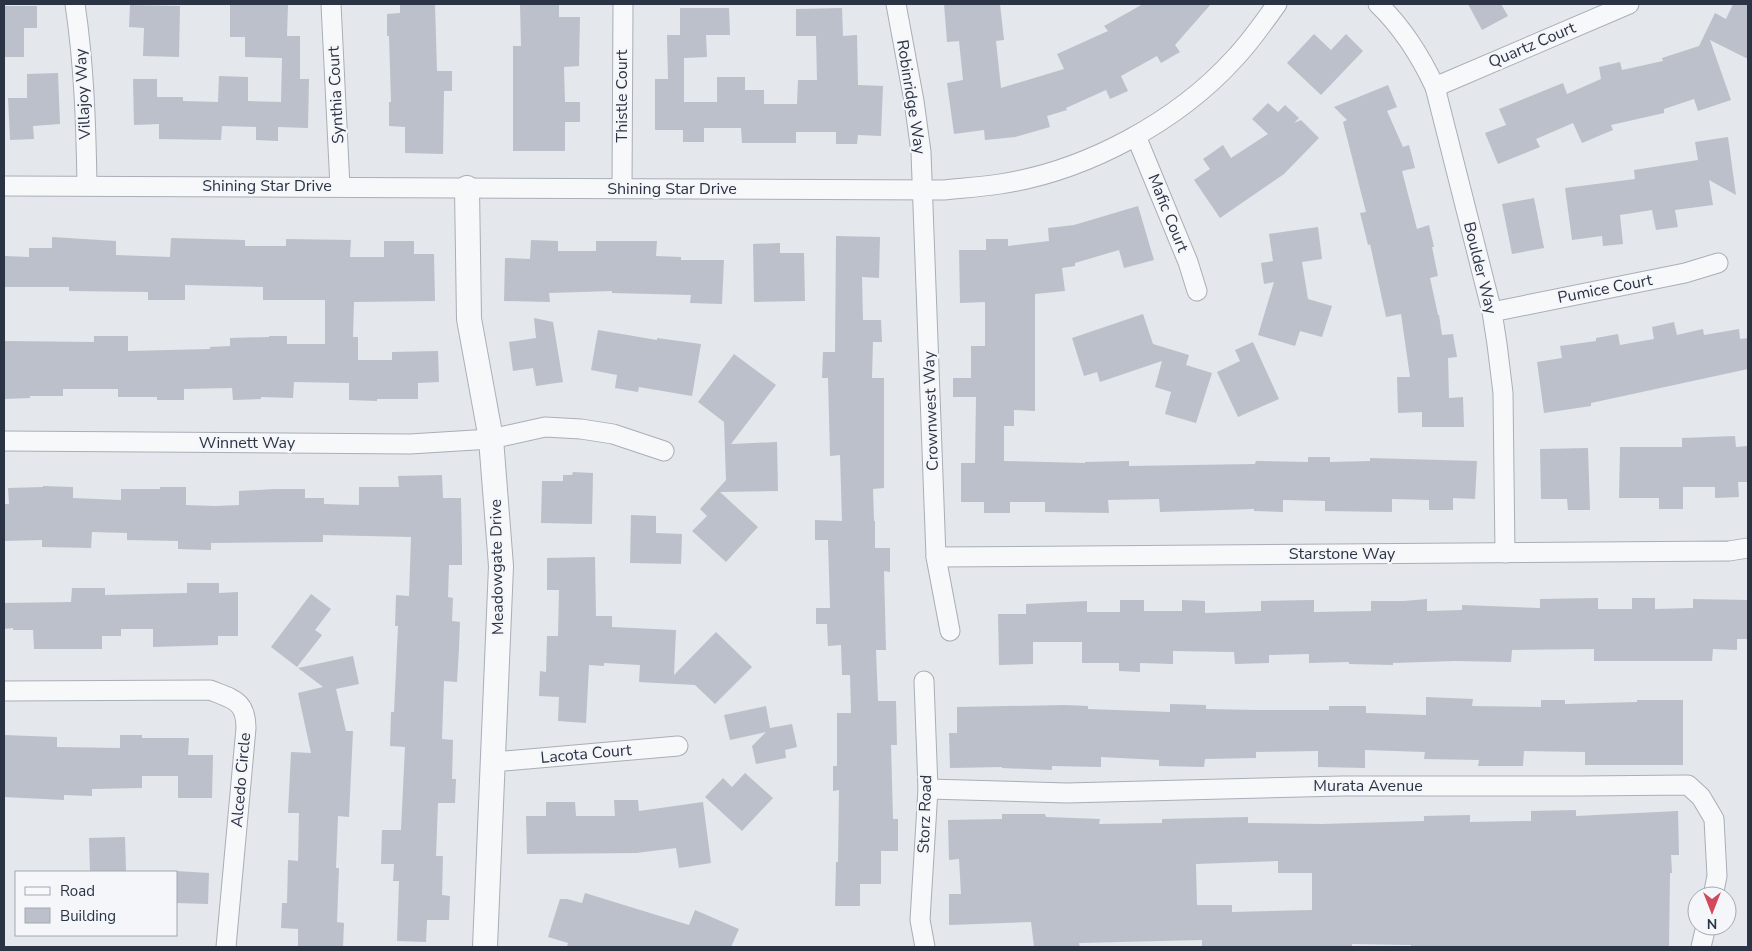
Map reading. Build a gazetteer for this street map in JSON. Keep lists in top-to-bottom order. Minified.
{"streets":{"street":["Quartz Court","Villajoy Way","Synthia Court","Thistle Court","Robinridge Way","Shining Star Drive","Mafic Court","Boulder Way","Pumice Court","Crownwest Way","Winnett Way","Starstone Way","Meadowgate Drive","Lacota Court","Alcedo Circle","Murata Avenue","Storz Road"]},"crossings":[["Quartz Court","Boulder Way"],["Villajoy Way","Shining Star Drive"],["Synthia Court","Shining Star Drive"],["Thistle Court","Shining Star Drive"],["Robinridge Way","Shining Star Drive"],["Robinridge Way","Crownwest Way"],["Shining Star Drive","Mafic Court"],["Shining Star Drive","Crownwest Way"],["Shining Star Drive","Meadowgate Drive"],["Boulder Way","Pumice Court"],["Boulder Way","Starstone Way"],["Crownwest Way","Starstone Way"],["Winnett Way","Meadowgate Drive"],["Meadowgate Drive","Lacota Court"],["Murata Avenue","Storz Road"]],"legend":["Road","Building"],"north":"bottom"}
